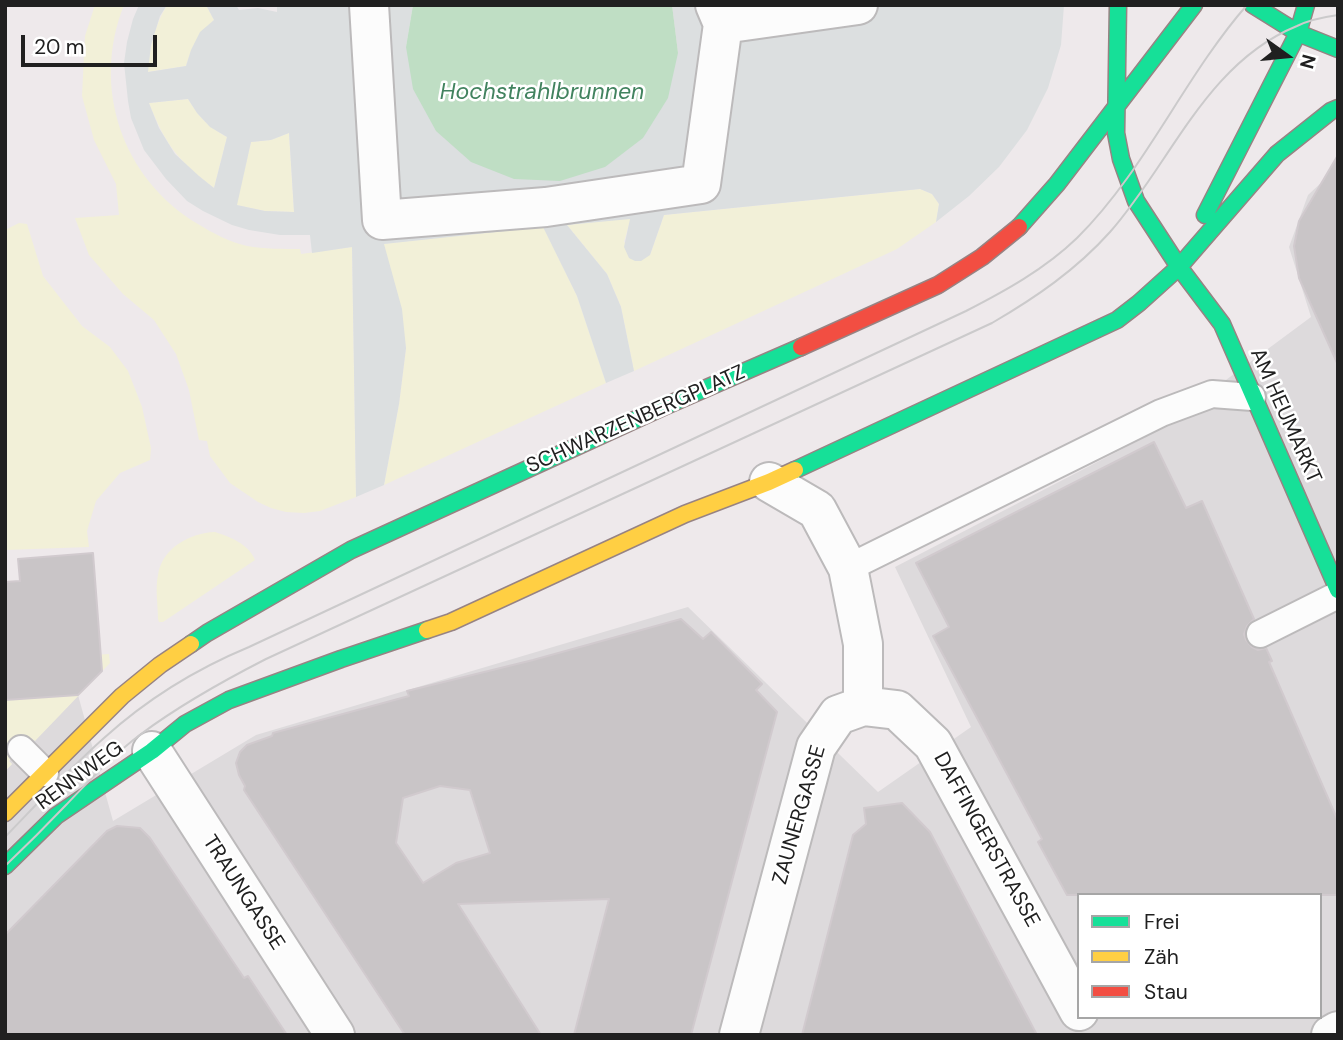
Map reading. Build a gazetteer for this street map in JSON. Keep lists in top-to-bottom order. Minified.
{"streets":{"main road":["AM HEUMARKT","SCHWARZENBERGPLATZ","RENNWEG"],"street":["ZAUNERGASSE","DAFFINGERSTRASSE","TRAUNGASSE"]},"crossings":[["SCHWARZENBERGPLATZ","RENNWEG"],["RENNWEG","TRAUNGASSE"],["ZAUNERGASSE","DAFFINGERSTRASSE"]],"water":["Hochstrahlbrunnen"],"legend":["Frei","Zäh","Stau"],"scale_bar":"20 m","north":"right"}
